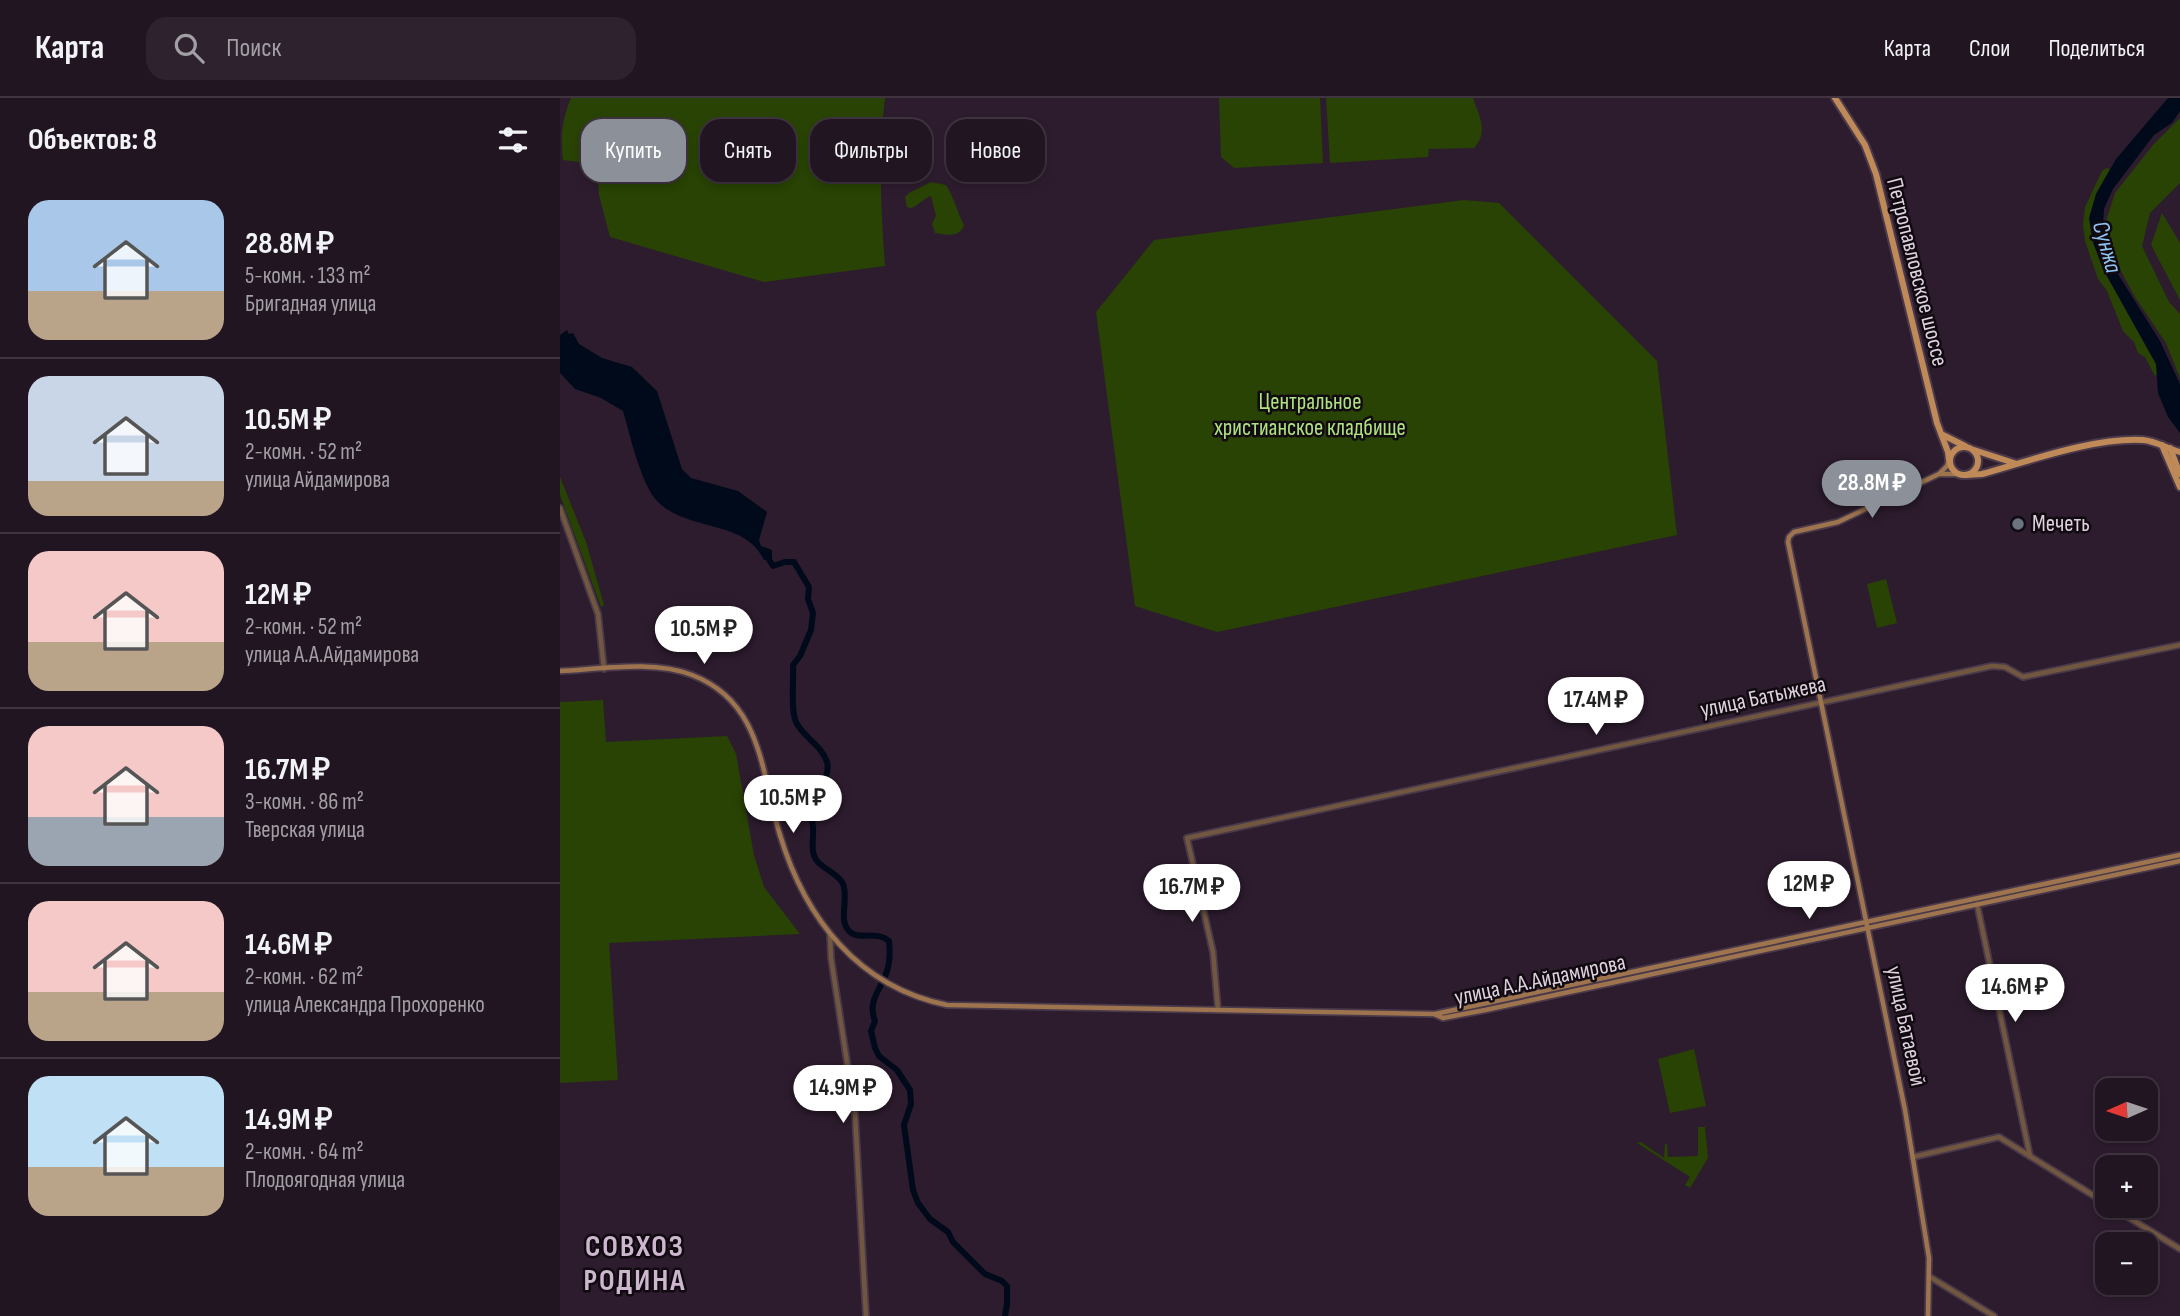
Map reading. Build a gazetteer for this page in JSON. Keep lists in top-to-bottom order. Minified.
{"streets":{"main road":["Петропавловское шоссе","улица А.А.Айдамирова","улица Батаевой"],"street":["улица Батыжева"]},"crossings":[["улица Батыжева","улица А.А.Айдамирова"],["улица Батыжева","улица Батаевой"],["улица А.А.Айдамирова","улица Батаевой"]],"districts":["СОВХОЗ РОДИНА"],"water":["Сунжа"],"parks":["Центральное христианское кладбище"],"places":["Мечеть"],"north":"left","page":{"header":"Карта","search":"Поиск","nav":["Карта","Слои","Поделиться"],"heading":"Объектов: 8","chip":["Купить","Снять","Фильтры","Новое"],"list":[{"name":"28.8M ₽","note":"5-комн. · 133 m² · Бригадная улица"},{"name":"10.5M ₽","note":"2-комн. · 52 m² · улица Айдамирова"},{"name":"12M ₽","note":"2-комн. · 52 m² · улица А.А.Айдамирова"},{"name":"16.7M ₽","note":"3-комн. · 86 m² · Тверская улица"},{"name":"14.6M ₽","note":"2-комн. · 62 m² · улица Александра Прохоренко"},{"name":"14.9M ₽","note":"2-комн. · 64 m² · Плодоягодная улица"}],"price":["28.8M ₽","10.5M ₽","17.4M ₽","10.5M ₽","12M ₽","16.7M ₽","14.6M ₽","14.9M ₽"],"map_buttons":["+","−"]}}
